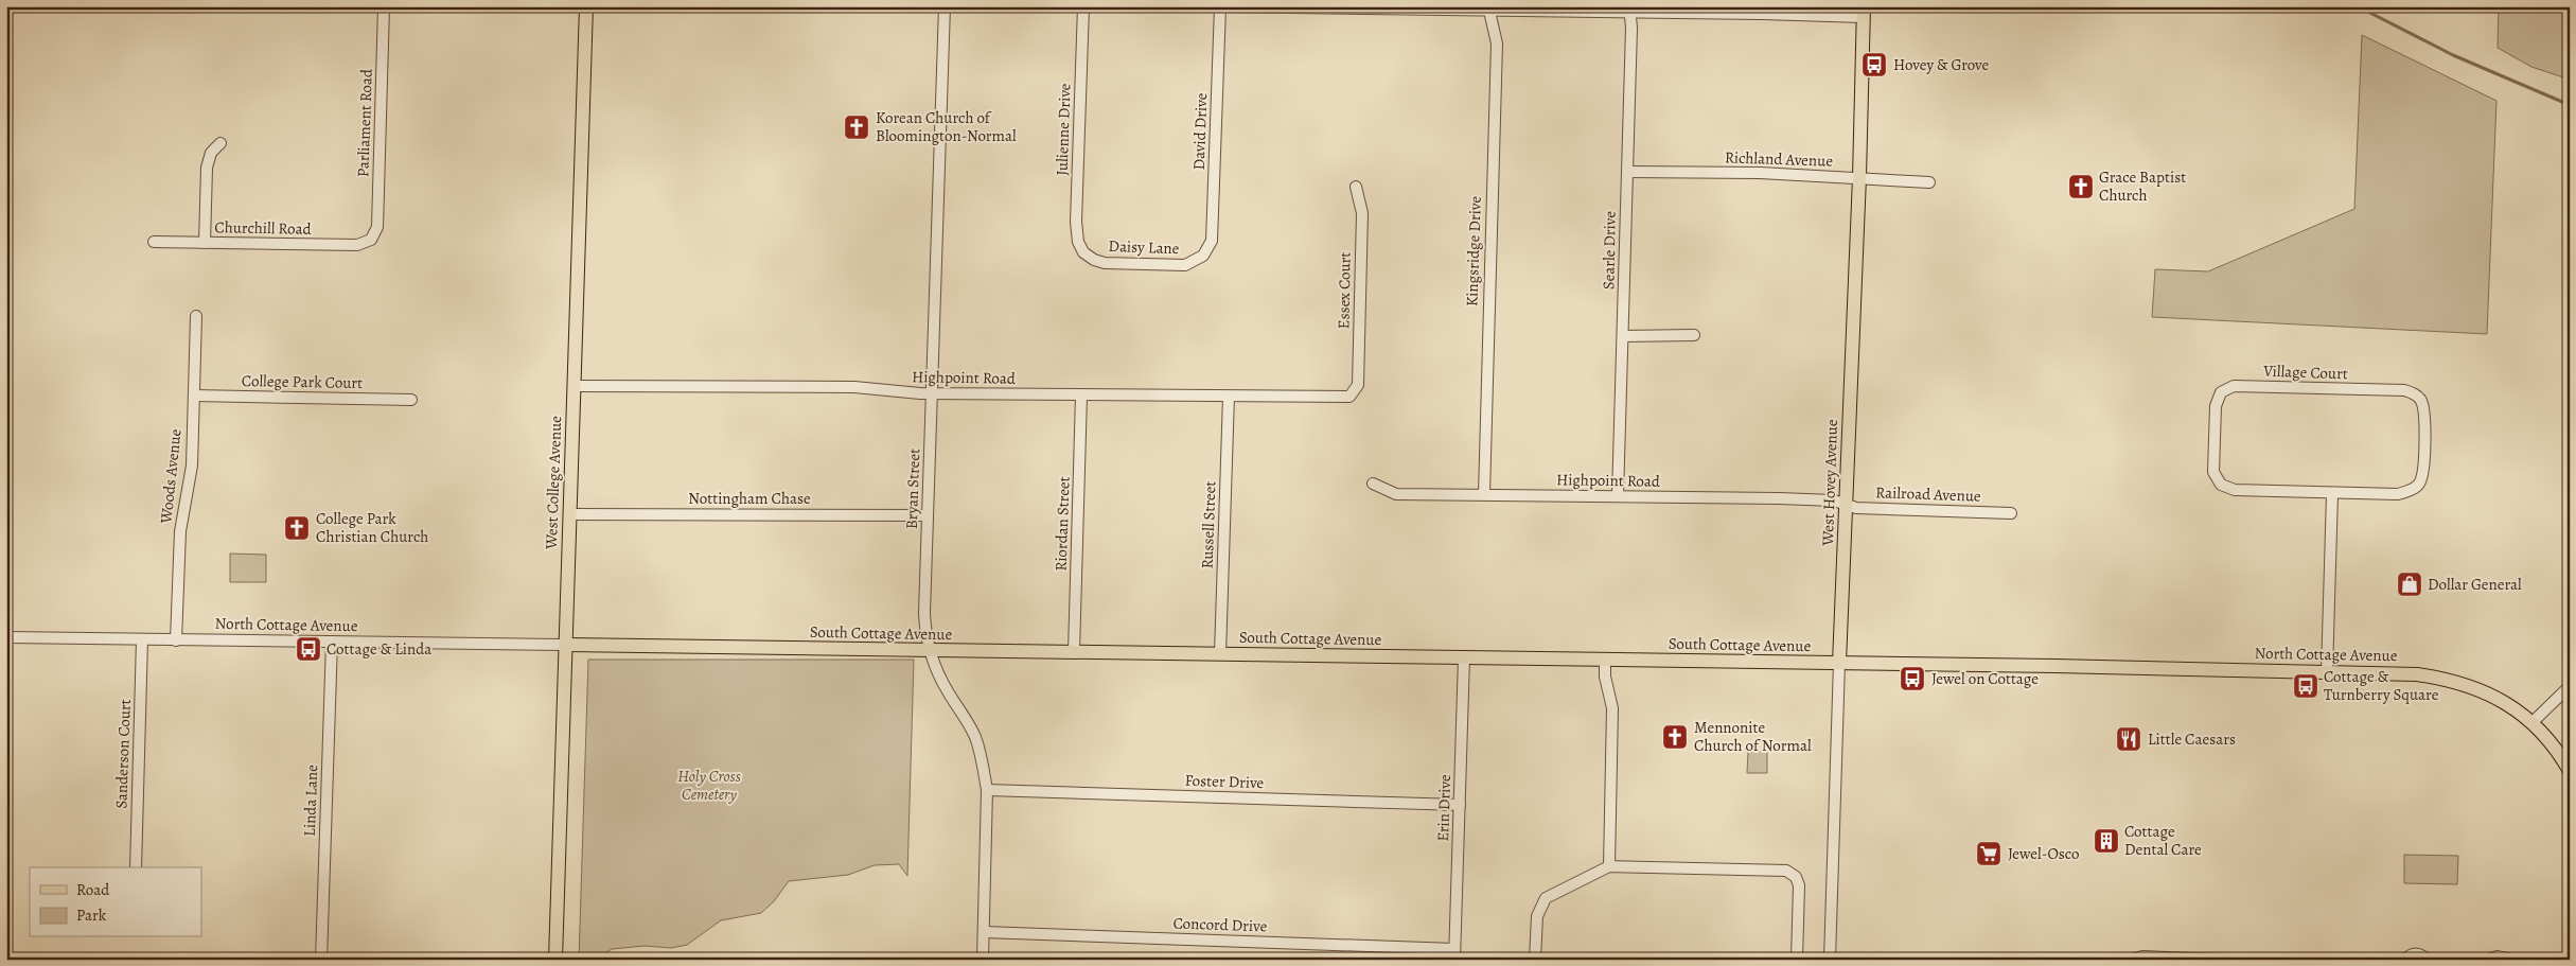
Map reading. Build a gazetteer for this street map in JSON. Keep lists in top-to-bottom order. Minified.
{"streets":{"main road":["West College Avenue","West Hovey Avenue","North Cottage Avenue","South Cottage Avenue"],"street":["Parliament Road","Julienne Drive","David Drive","Richland Avenue","Churchill Road","Daisy Lane","Searle Drive","Kingsridge Drive","Essex Court","Village Court","Highpoint Road","College Park Court","Woods Avenue","Bryan Street","Railroad Avenue","Nottingham Chase","Riordan Street","Russell Street","Sanderson Court","Foster Drive","Linda Lane","Erin Drive","Concord Drive"]},"crossings":[["Parliament Road","Churchill Road"],["Julienne Drive","Daisy Lane"],["David Drive","Daisy Lane"],["Richland Avenue","Searle Drive"],["Richland Avenue","West Hovey Avenue"],["Searle Drive","Highpoint Road"],["Kingsridge Drive","Highpoint Road"],["Essex Court","Highpoint Road"],["Highpoint Road","West College Avenue"],["Highpoint Road","West Hovey Avenue"],["Highpoint Road","Bryan Street"],["Highpoint Road","Railroad Avenue"],["Highpoint Road","Riordan Street"],["Highpoint Road","Russell Street"],["College Park Court","Woods Avenue"],["Woods Avenue","North Cottage Avenue"],["West College Avenue","Nottingham Chase"],["West College Avenue","North Cottage Avenue"],["West College Avenue","South Cottage Avenue"],["West Hovey Avenue","Railroad Avenue"],["West Hovey Avenue","South Cottage Avenue"],["Bryan Street","Nottingham Chase"],["Bryan Street","South Cottage Avenue"],["Bryan Street","Foster Drive"],["Bryan Street","Concord Drive"],["Riordan Street","South Cottage Avenue"],["Russell Street","South Cottage Avenue"],["North Cottage Avenue","South Cottage Avenue"],["North Cottage Avenue","Sanderson Court"],["North Cottage Avenue","Linda Lane"],["South Cottage Avenue","Erin Drive"],["Foster Drive","Erin Drive"],["Erin Drive","Concord Drive"]],"parks":["Holy Cross Cemetery"],"places":{"bus stop":["Hovey & Grove","Cottage & Linda","Jewel on Cottage","Cottage & Turnberry Square"],"church":["Korean Church of Bloomington-Normal","Grace Baptist Church","College Park Christian Church","Mennonite Church of Normal"],"shop":["Dollar General"],"restaurant":["Little Caesars"],"building":["Cottage Dental Care"],"supermarket":["Jewel-Osco"]},"legend":["Road","Park"]}
